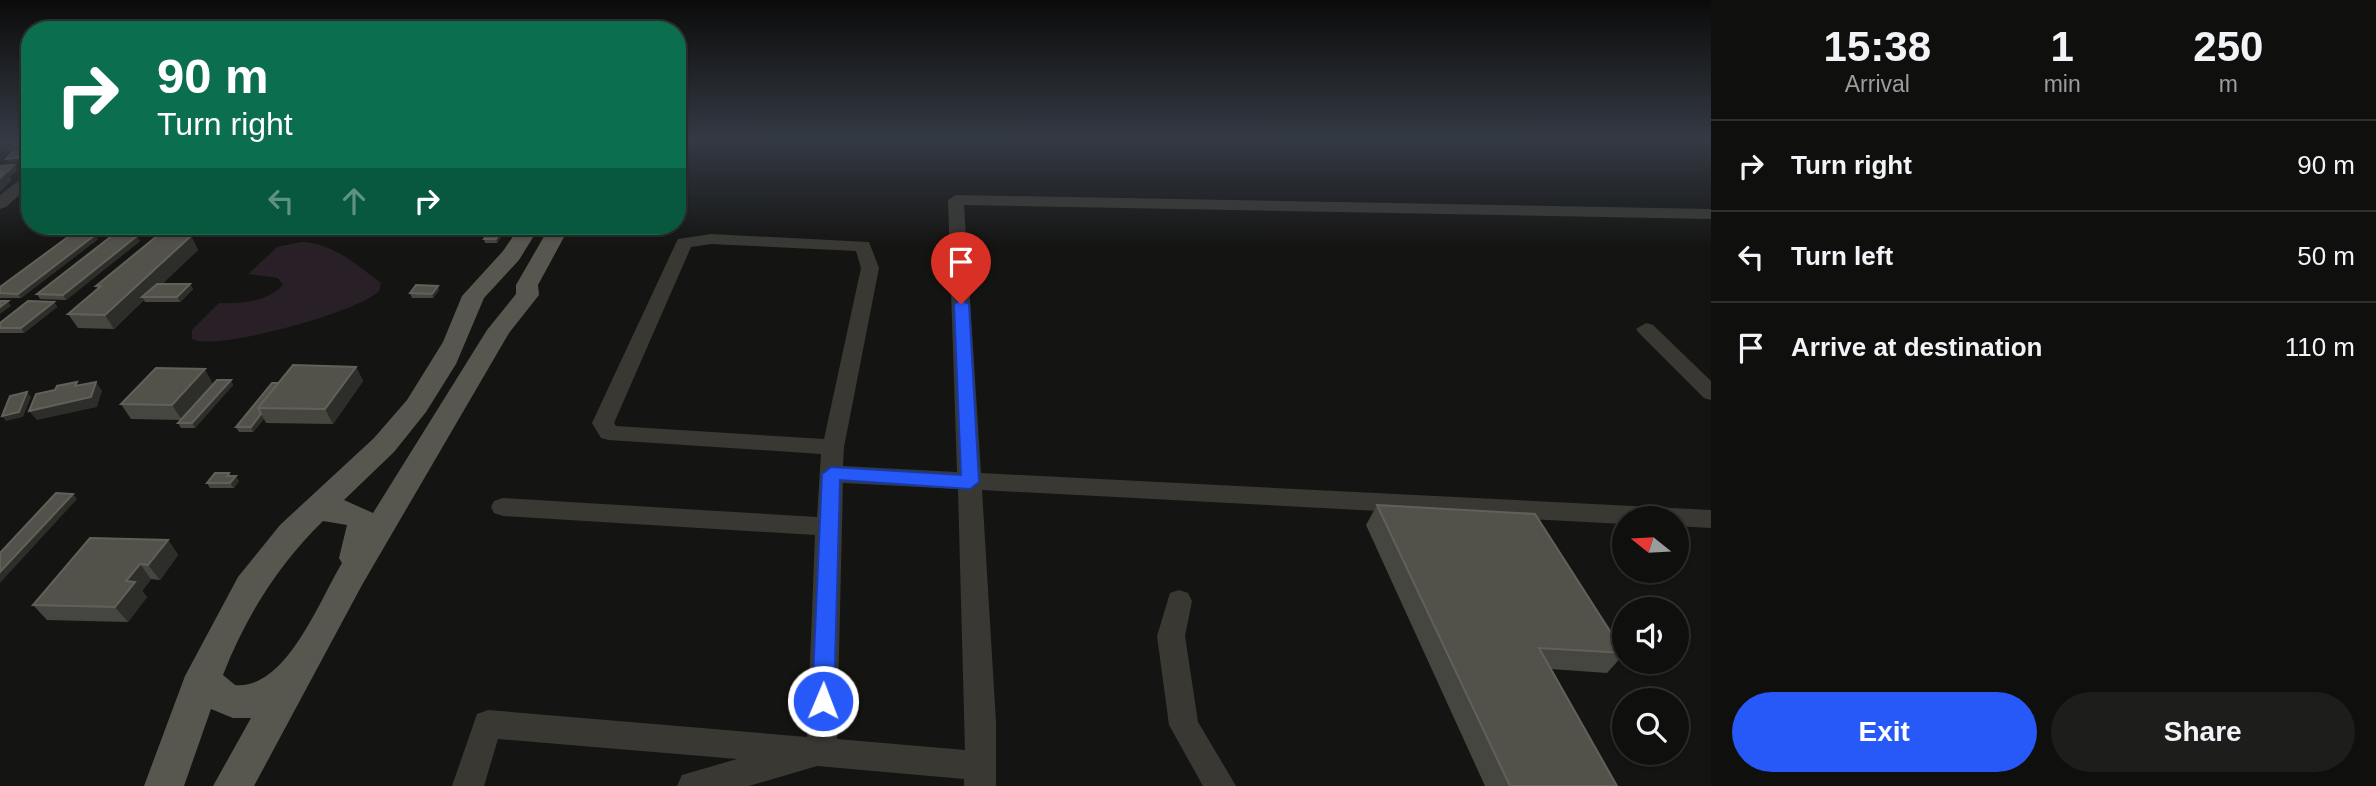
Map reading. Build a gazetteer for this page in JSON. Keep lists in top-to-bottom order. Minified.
{"north":"left","page":{"eta":["15:38","Arrival","1","min","250","m"],"turn":["90 m","Turn right"],"list":[{"name":"Turn right","value":"90 m"},{"name":"Turn left","value":"50 m"},{"name":"Arrive at destination","value":"110 m"}],"buttons":["Exit","Share"]}}
